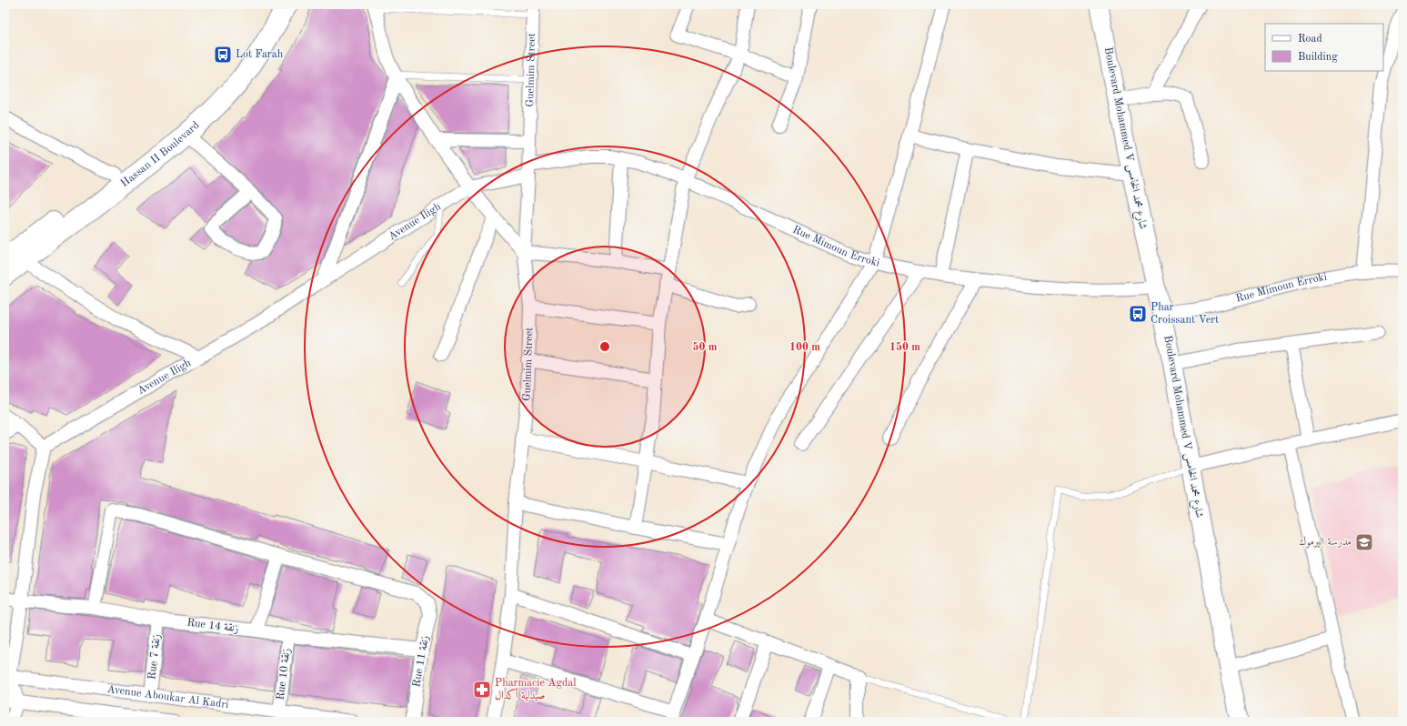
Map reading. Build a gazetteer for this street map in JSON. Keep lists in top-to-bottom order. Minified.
{"streets":{"main road":["Boulevard Mohammed V شارع محمد الخامس","Hassan II Boulevard"],"street":["Guelmim Street","Avenue Iligh","Rue Mimoun Erroki","Rue 14 زنقة","Rue 7 زنقة","Rue 11 زنقة","Rue 10 زنقة","Avenue Aboukar Al Kadri"]},"crossings":[["Guelmim Street","Avenue Iligh"],["Guelmim Street","Rue Mimoun Erroki"],["Boulevard Mohammed V شارع محمد الخامس","Rue Mimoun Erroki"],["Avenue Iligh","Rue Mimoun Erroki"],["Rue 14 زنقة","Rue 7 زنقة"],["Rue 14 زنقة","Rue 11 زنقة"],["Rue 14 زنقة","Rue 10 زنقة"],["Rue 7 زنقة","Avenue Aboukar Al Kadri"],["Rue 10 زنقة","Avenue Aboukar Al Kadri"]],"places":{"bus stop":["Lot Farah","Phar Croissant Vert"],"school or university":["مدرسة اليرموك"],"pharmacy":["Pharmacie Agdal صيدلية أكدال"]},"legend":["Road","Building"],"rings":["50 m","100 m","150 m"]}
